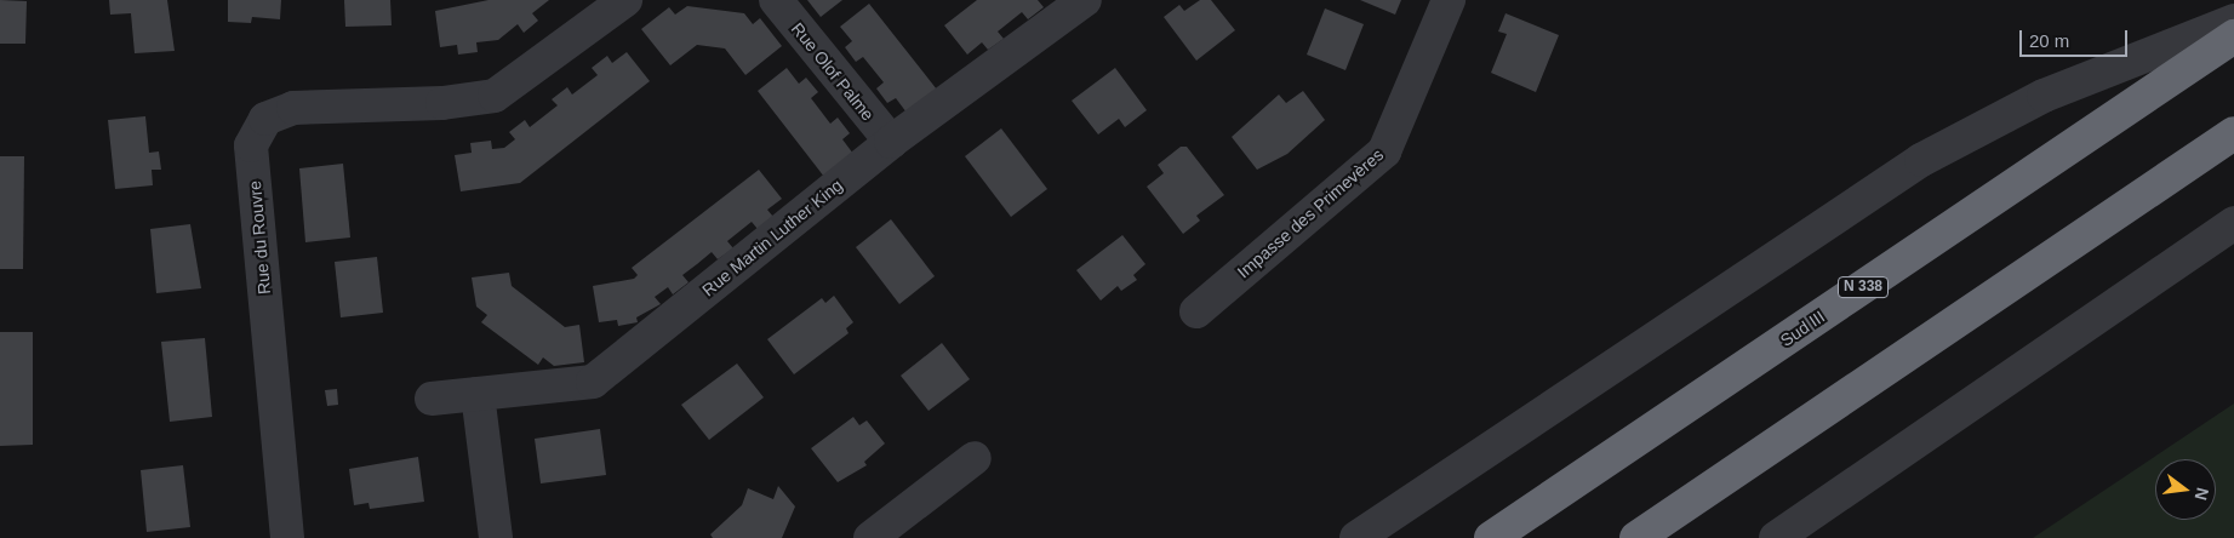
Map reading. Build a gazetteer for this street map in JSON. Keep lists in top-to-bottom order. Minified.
{"streets":{"highway":["N 338","Sud III"],"street":["Rue Olof Palme","Impasse des Primevères","Rue du Rouvre","Rue Martin Luther King"]},"crossings":[["Rue Olof Palme","Rue Martin Luther King"]],"scale_bar":"20 m","north":"right"}
